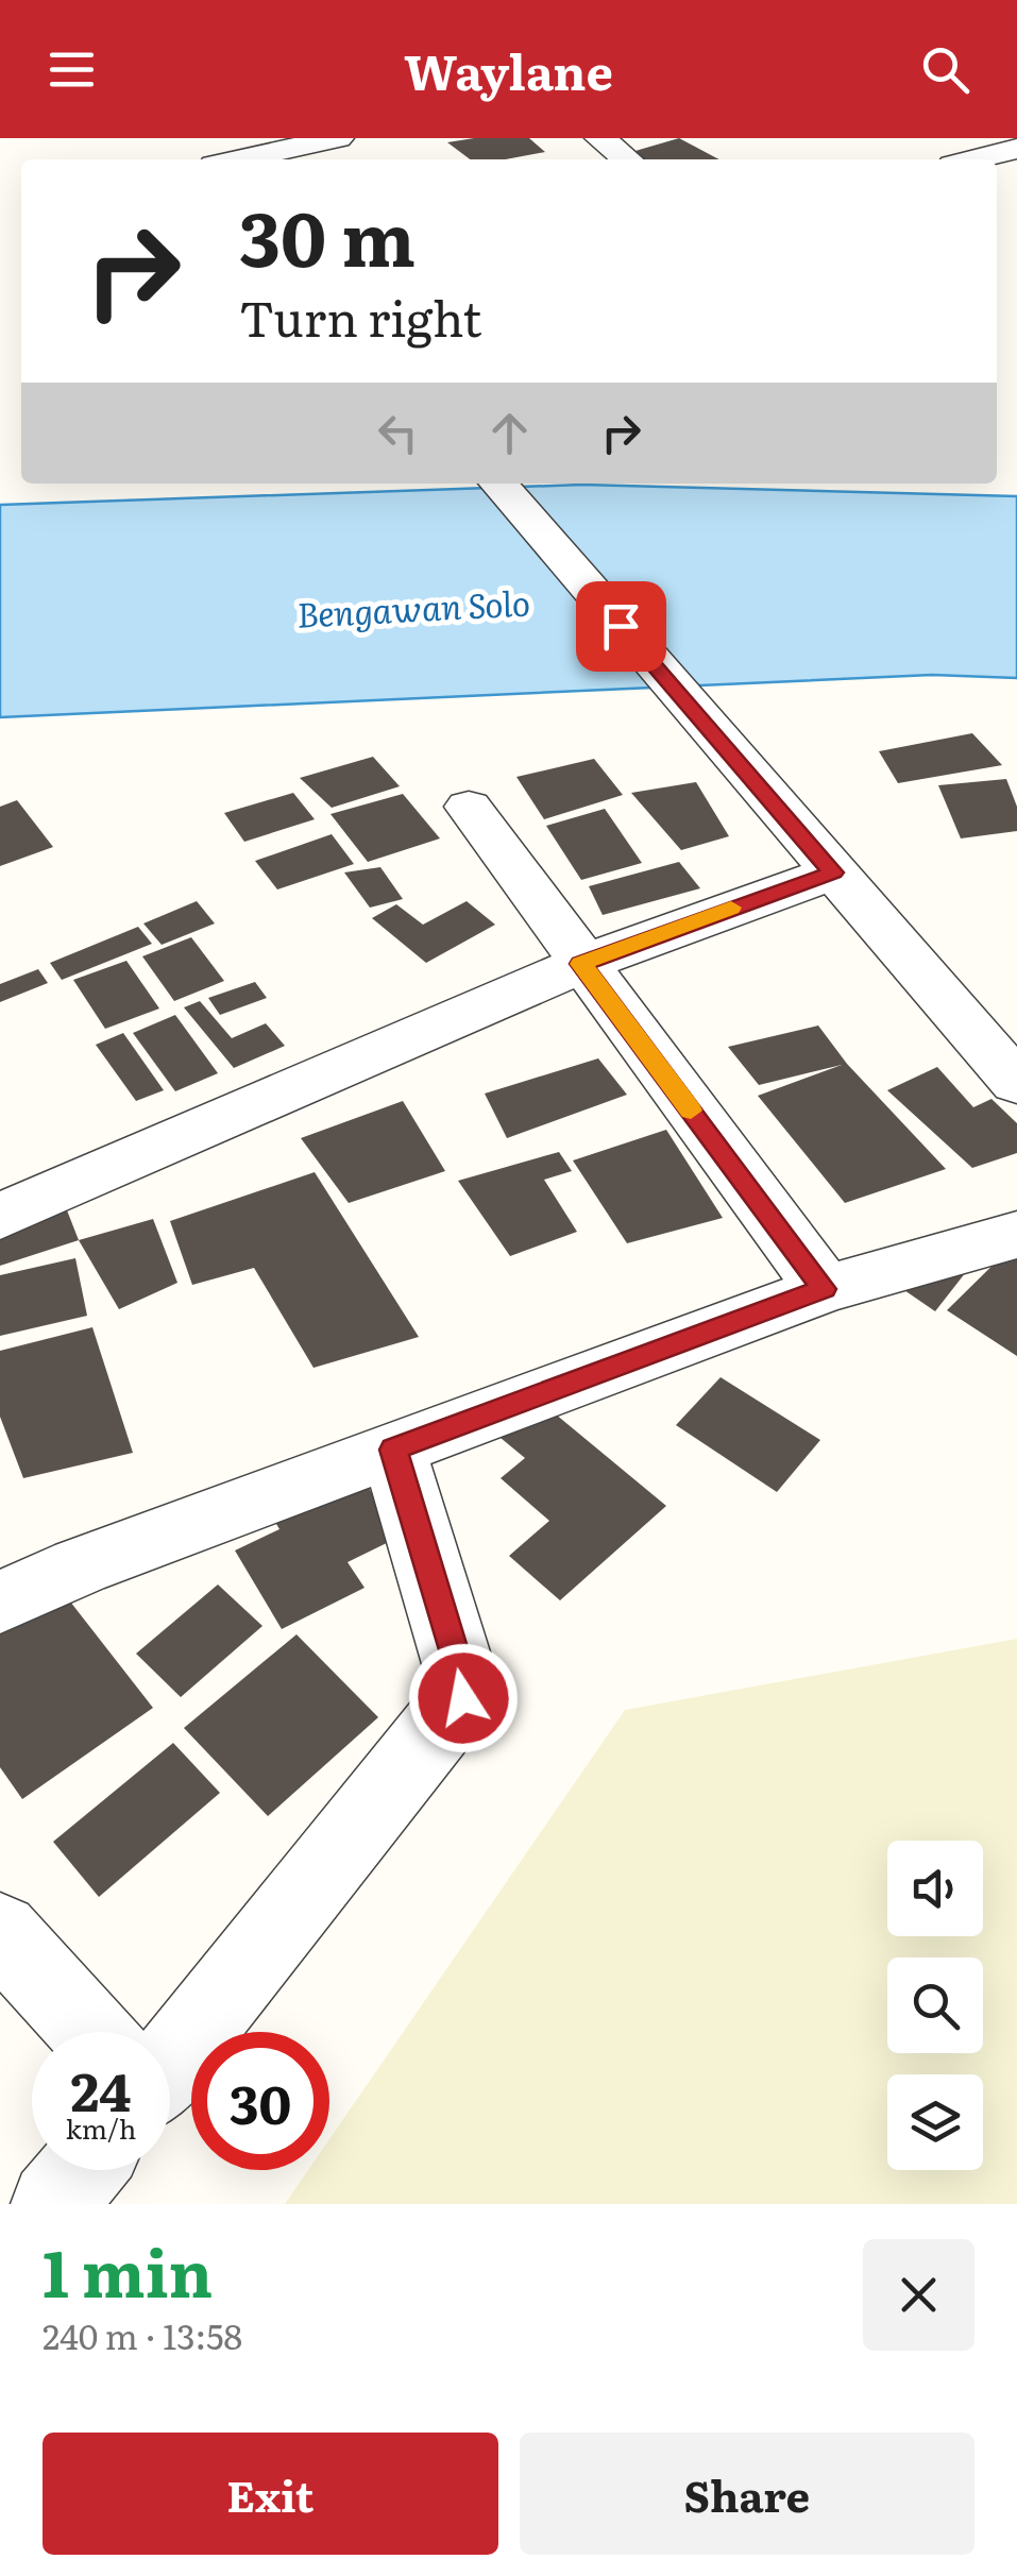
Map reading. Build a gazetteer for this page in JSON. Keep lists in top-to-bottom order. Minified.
{"water":["Bengawan Solo"],"page":{"header":"Waylane","turn":["30 m","Turn right"],"speed":"24 km/h","limit":"30","heading":["1 min","240 m · 13:58"],"buttons":["Exit","Share"]}}
